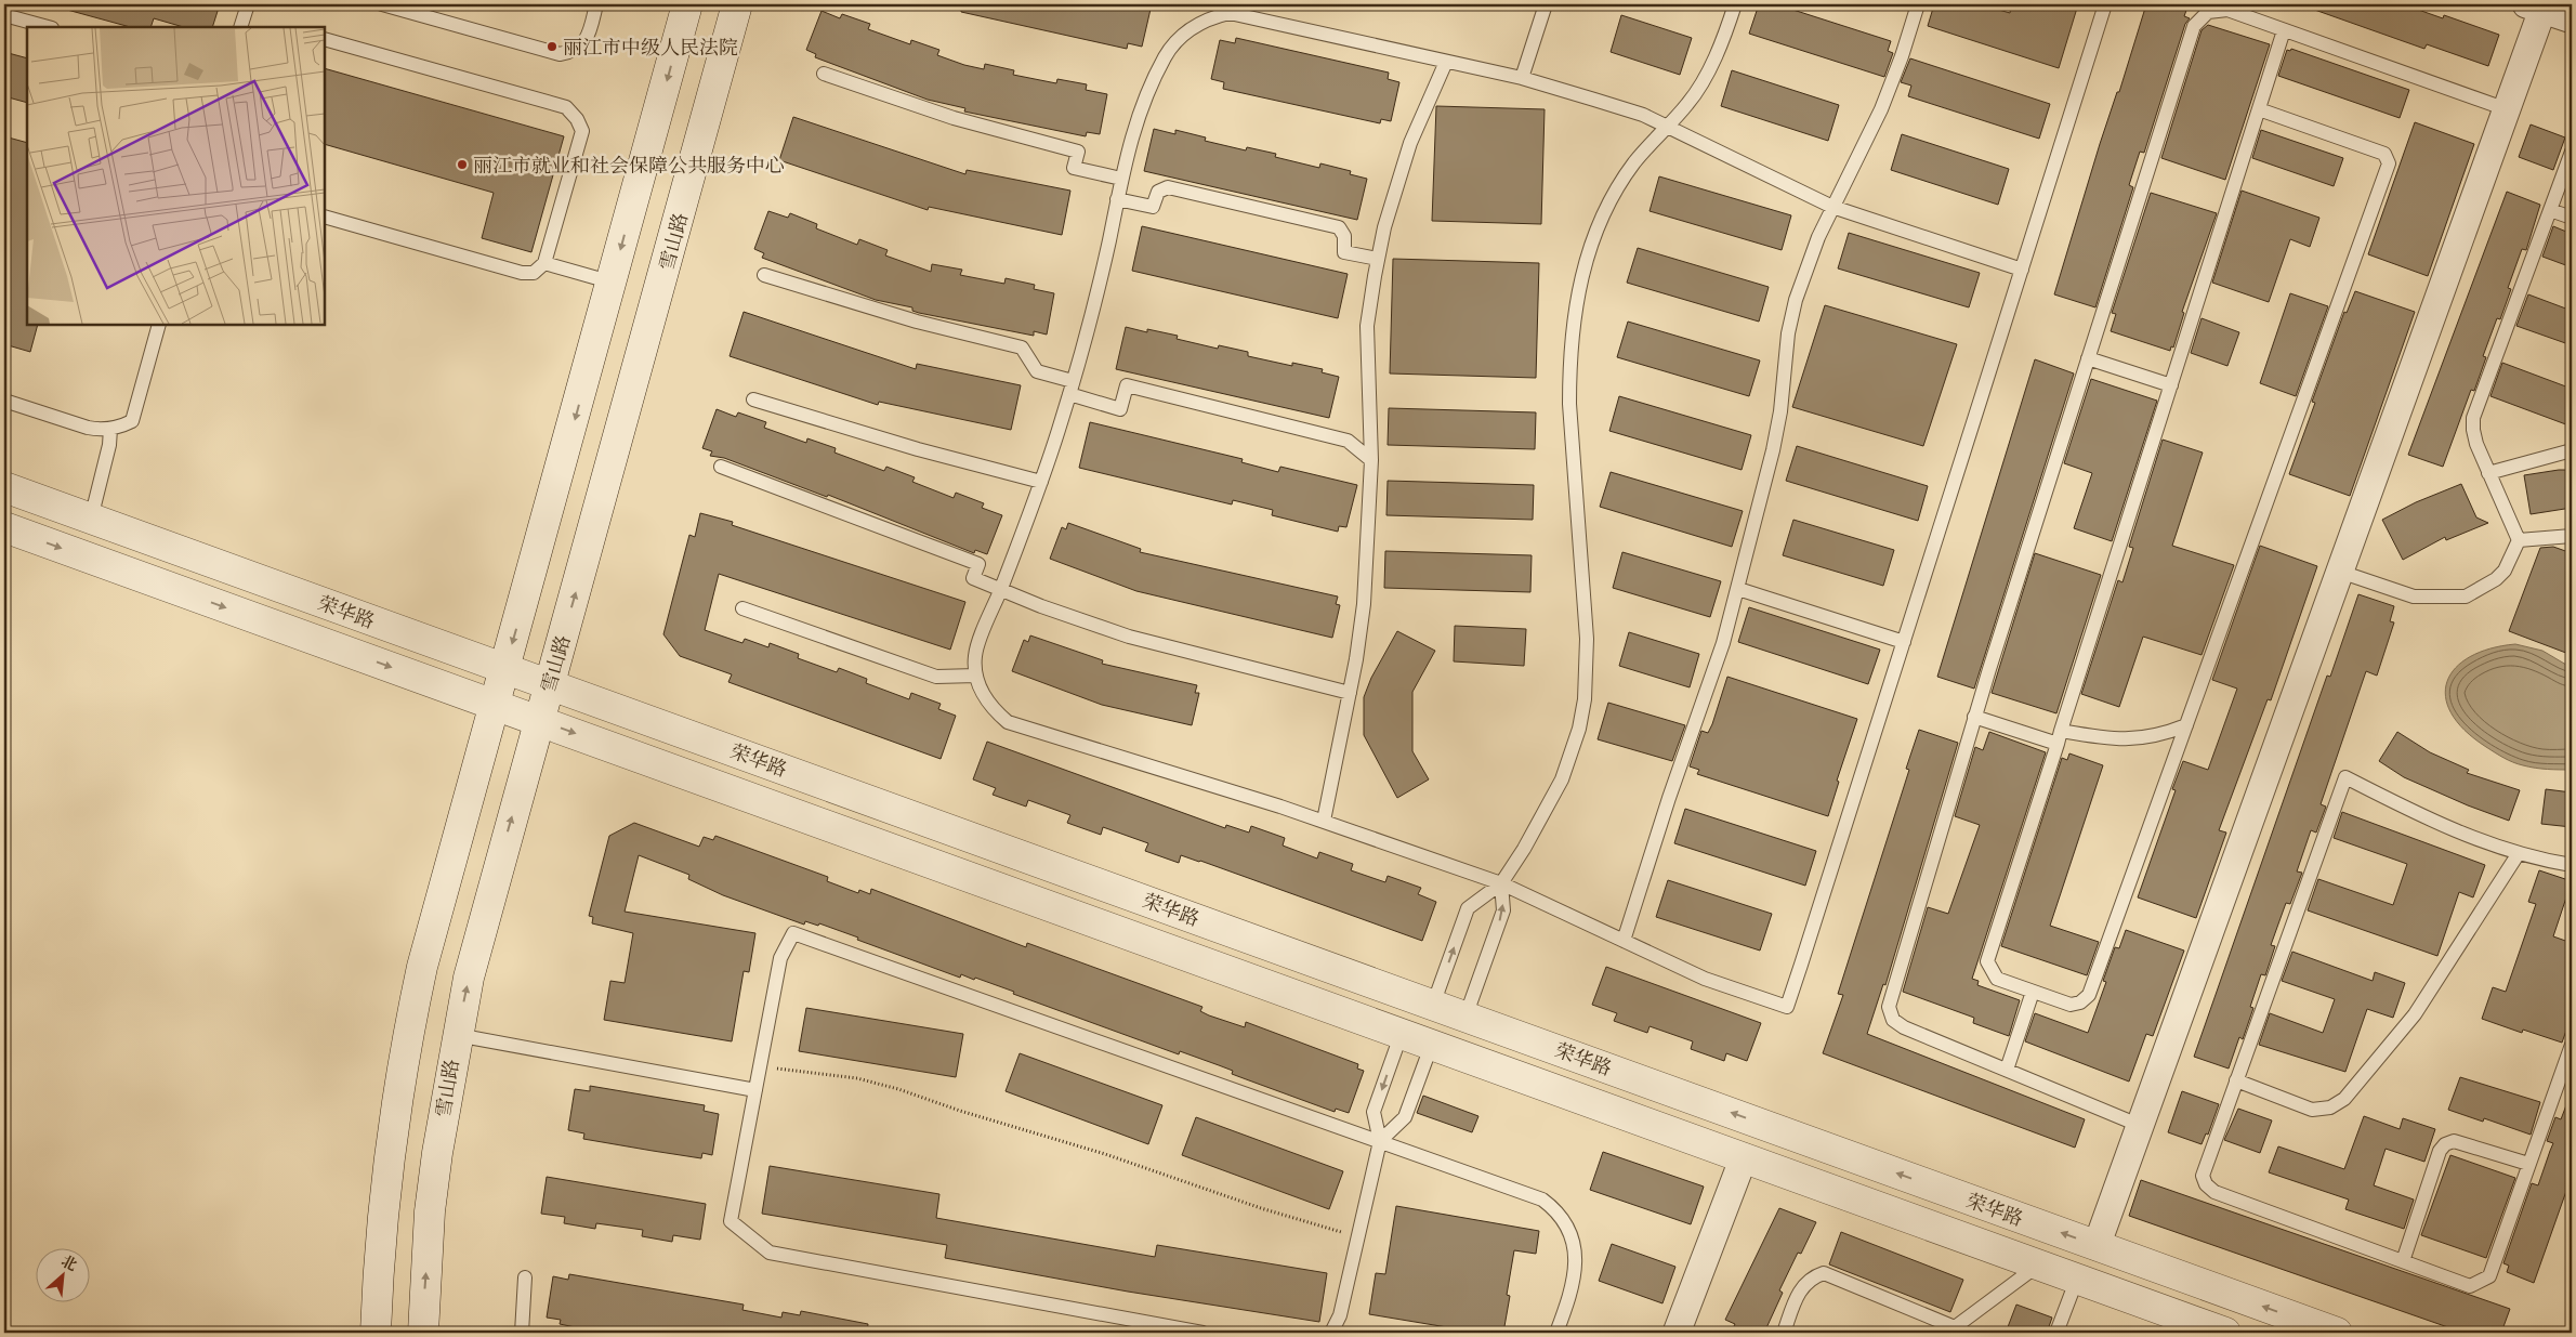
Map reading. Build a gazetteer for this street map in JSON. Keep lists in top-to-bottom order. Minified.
{"streets":{"street":["雪山路","荣华路"]},"crossings":[["雪山路","荣华路"]],"places":["丽江市中级人民法院","丽江市就业和社会保障公共服务中心"],"north":"top right"}
